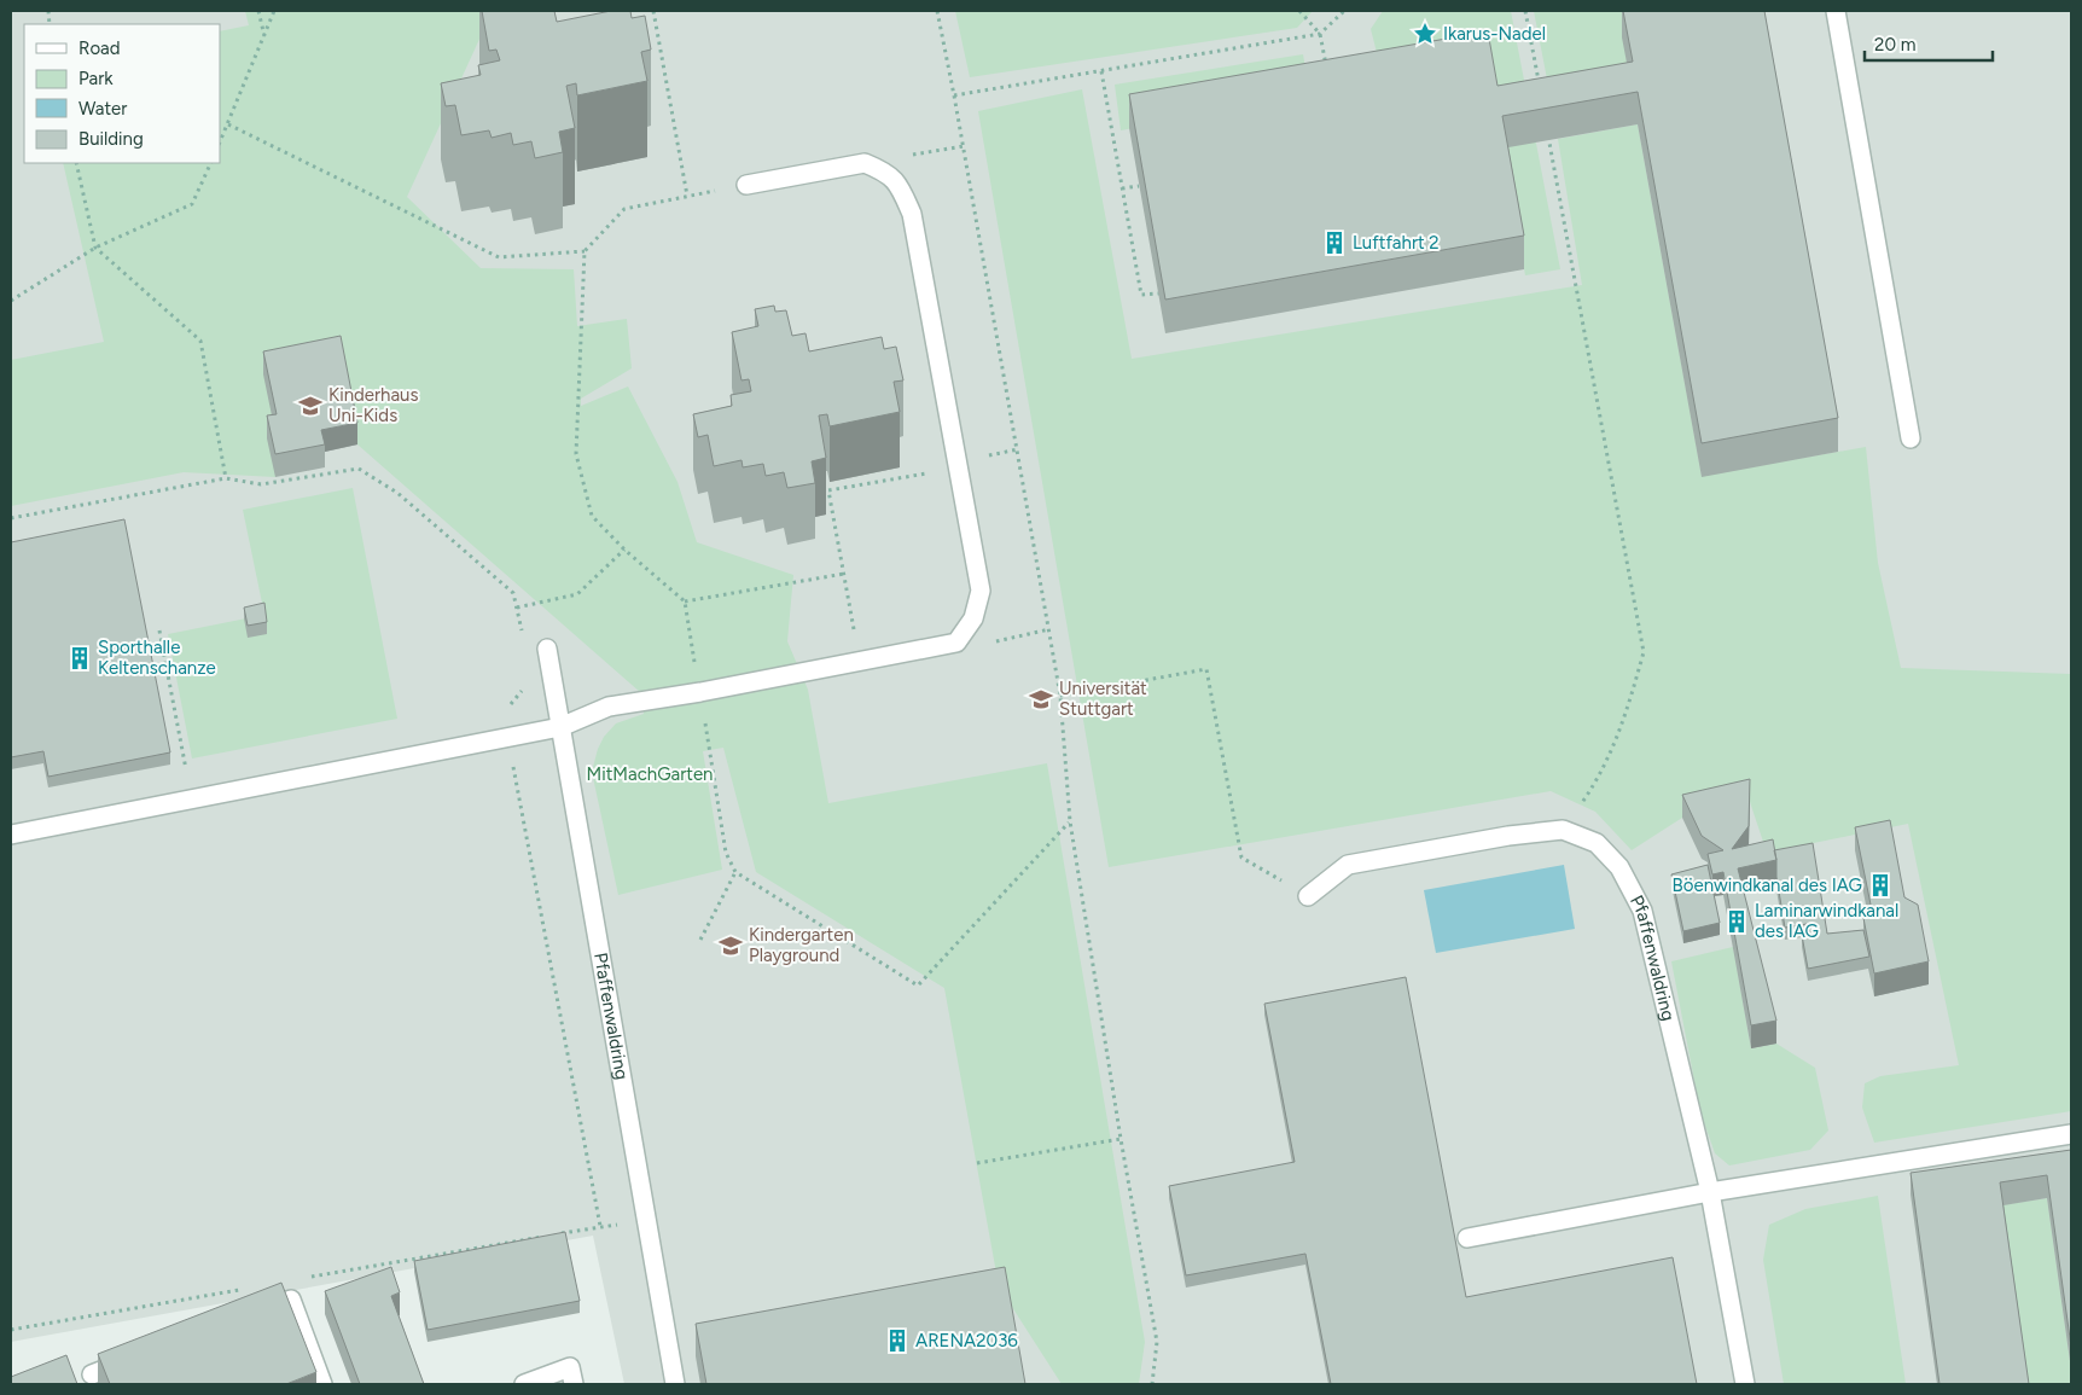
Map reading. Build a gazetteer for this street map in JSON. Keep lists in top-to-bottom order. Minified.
{"streets":{"street":["Pfaffenwaldring"]},"parks":["MitMachGarten"],"places":{"place":["Ikarus-Nadel"],"building":["Luftfahrt 2","Sporthalle Keltenschanze","Böenwindkanal des IAG","Laminarwindkanal des IAG","ARENA2036"],"school or university":["Kinderhaus Uni-Kids","Universität Stuttgart","Kindergarten Playground"]},"legend":["Road","Park","Water","Building"],"scale_bar":"20 m"}
